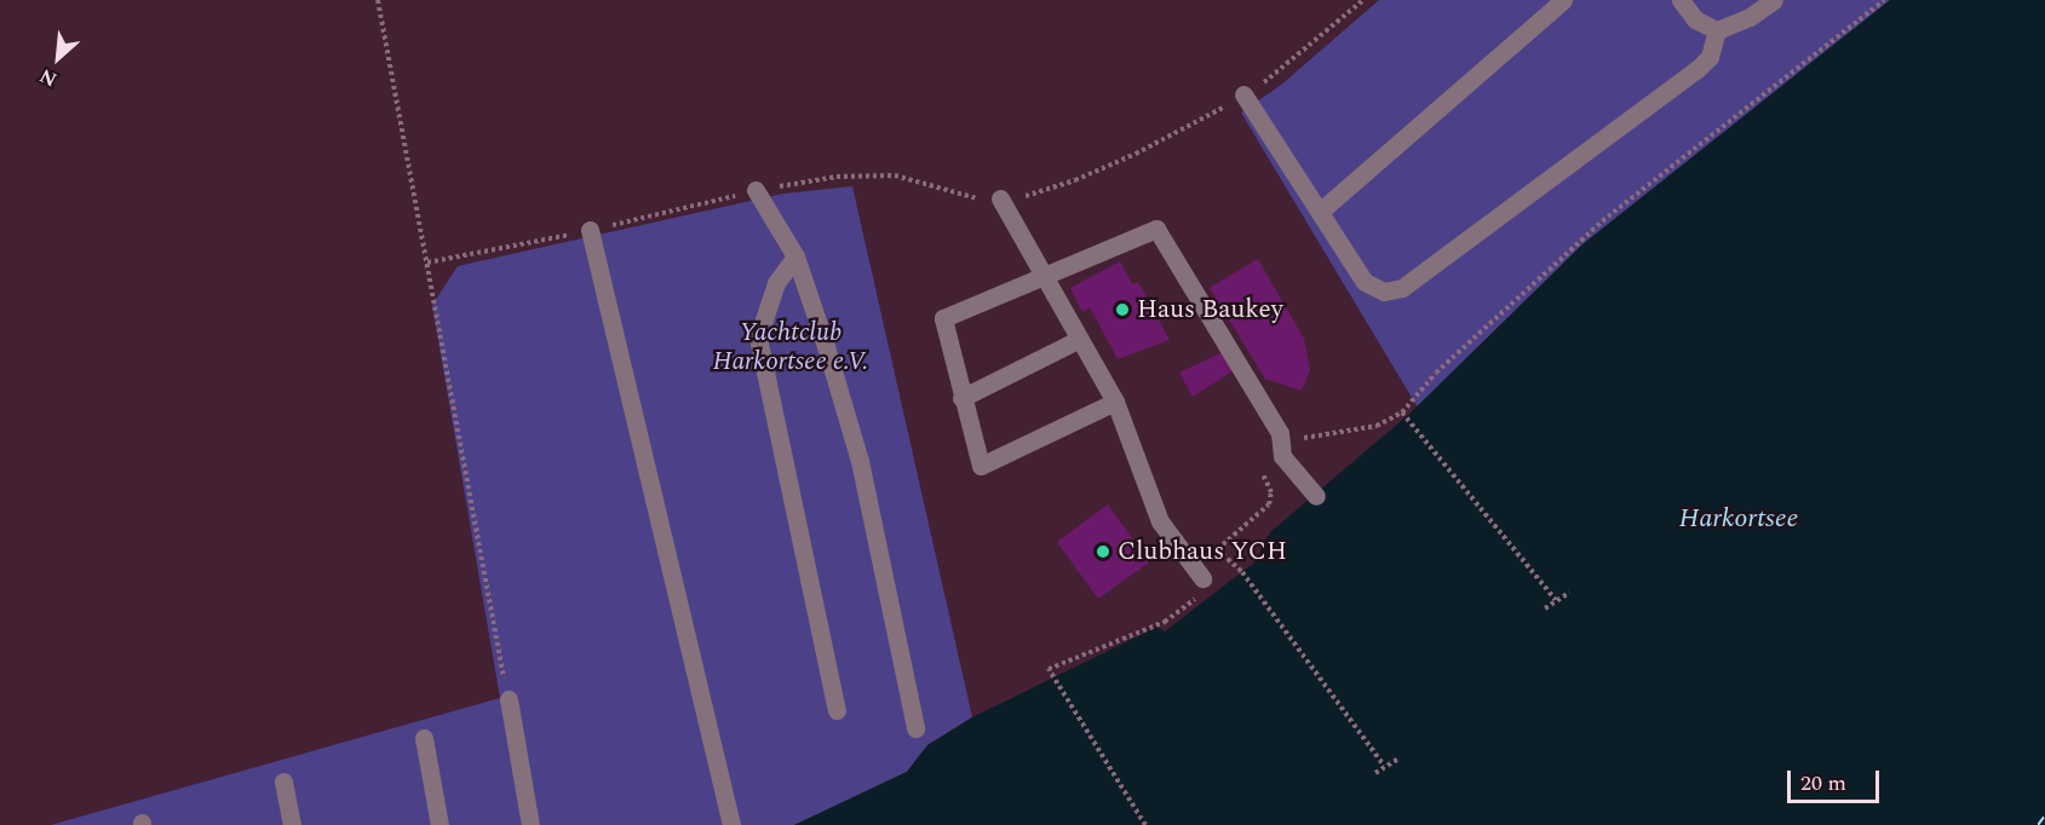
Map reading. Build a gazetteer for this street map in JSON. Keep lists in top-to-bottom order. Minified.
{"water":["Harkortsee"],"parks":["Yachtclub Harkortsee e.V."],"places":["Haus Baukey","Clubhaus YCH"],"scale_bar":"20 m","north":"bottom left"}
